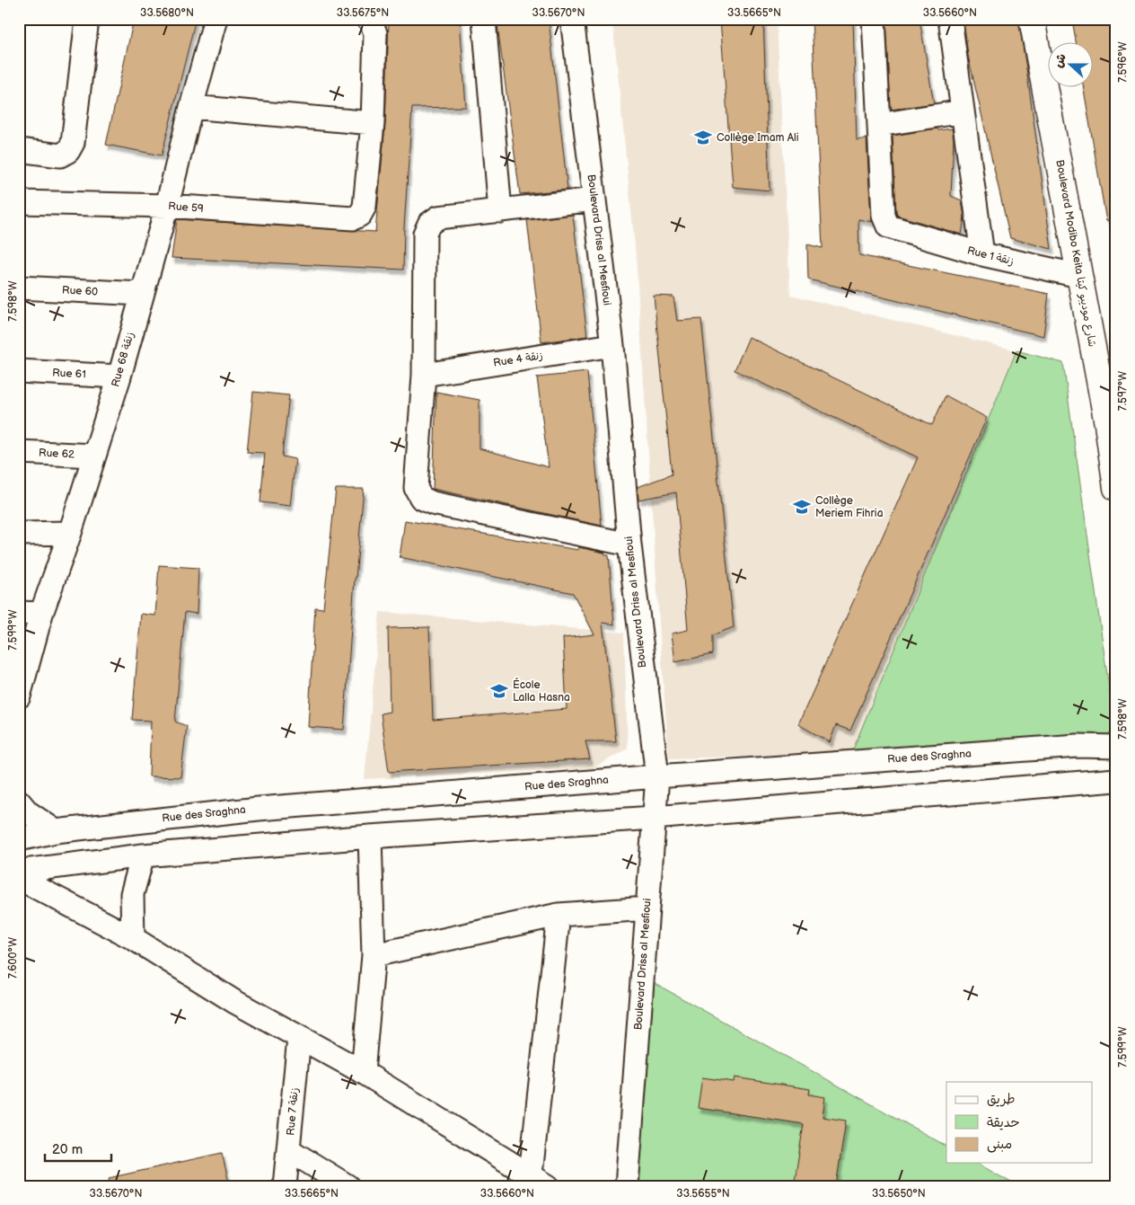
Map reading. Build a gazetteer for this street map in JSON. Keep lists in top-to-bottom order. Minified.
{"streets":{"main road":["Boulevard Modibo Keita شارع موديبو كيتا"],"street":["Rue 59","Boulevard Driss al Mesfioui","Rue 1 زنقة","Rue 60","Rue 68 زنقة","Rue 4 زنقة","Rue 61","Rue 62","Rue des Sraghna","Rue 7 زنقة"]},"crossings":[["Rue 59","Rue 68 زنقة"],["Boulevard Driss al Mesfioui","Rue 4 زنقة"],["Boulevard Driss al Mesfioui","Rue des Sraghna"],["Boulevard Modibo Keita شارع موديبو كيتا","Rue 1 زنقة"],["Rue 60","Rue 68 زنقة"],["Rue 68 زنقة","Rue 61"],["Rue 68 زنقة","Rue 62"]],"places":{"school or university":["Collège Imam Ali","Collège Meriem Fihria","École Lalla Hasna"]},"legend":["طريق","حديقة","مبنى"],"scale_bar":"20 m","north":"left","coordinates":["33.5680°N","33.5675°N","33.5670°N","33.5665°N","33.5660°N","7.596°W","7.598°W","7.597°W","7.599°W","7.600°W","33.5655°N","33.5650°N"]}
